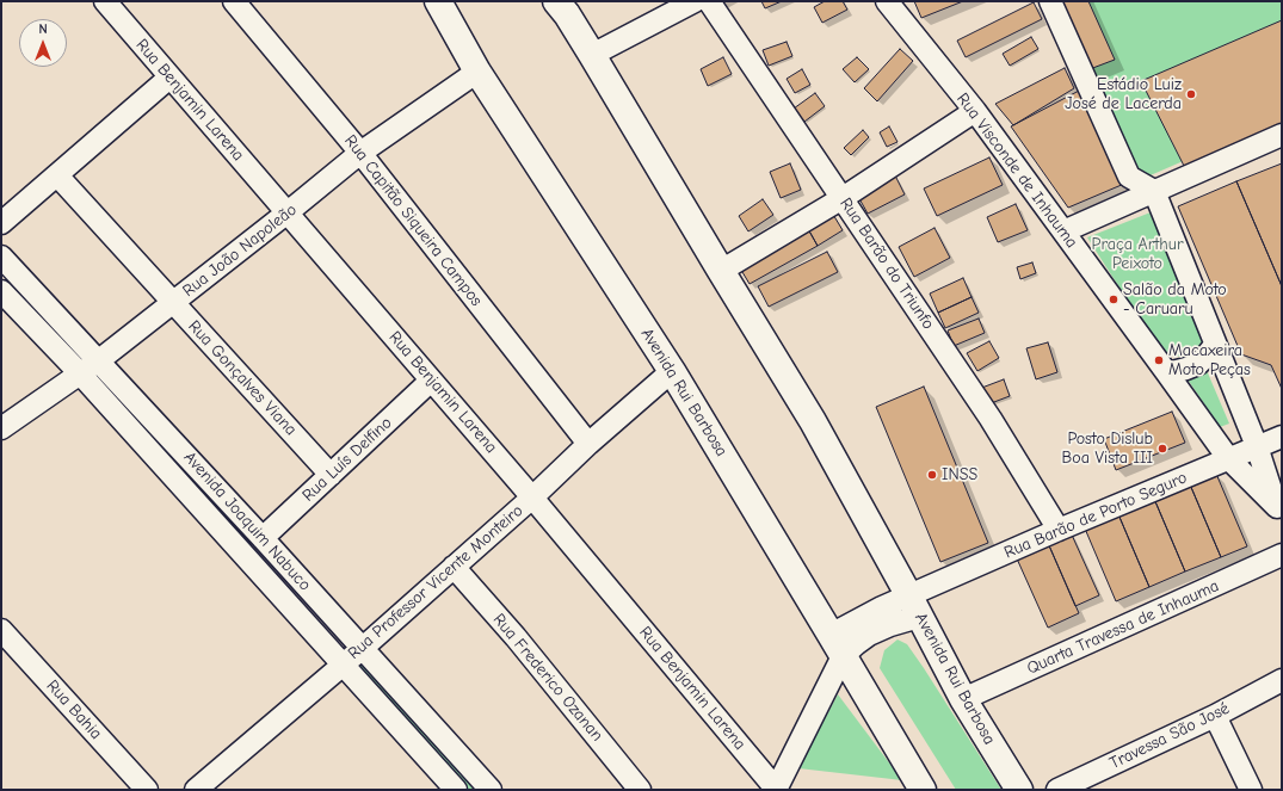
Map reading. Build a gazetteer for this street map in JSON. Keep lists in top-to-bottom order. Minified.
{"streets":{"main road":["Avenida Rui Barbosa"],"street":["Rua Benjamin Larena","Rua Visconde de Inhauma","Rua Capitão Siqueira Campos","Rua João Napoleão","Rua Barão do Triunfo","Rua Gonçalves Viana","Rua Luís Delfino","Rua Barão de Porto Seguro","Avenida Joaquim Nabuco","Rua Professor Vicente Monteiro","Quarta Travessa de Inhauma","Rua Frederico Ozanan","Rua Bahia","Travessa São José"]},"crossings":[["Rua Benjamin Larena","Rua João Napoleão"],["Rua Benjamin Larena","Rua Luís Delfino"],["Rua Benjamin Larena","Rua Professor Vicente Monteiro"],["Rua Visconde de Inhauma","Rua Barão de Porto Seguro"],["Rua Capitão Siqueira Campos","Rua João Napoleão"],["Rua Capitão Siqueira Campos","Rua Professor Vicente Monteiro"],["Rua João Napoleão","Rua Gonçalves Viana"],["Rua João Napoleão","Avenida Rui Barbosa"],["Rua João Napoleão","Avenida Joaquim Nabuco"],["Rua Barão do Triunfo","Rua Barão de Porto Seguro"],["Rua Gonçalves Viana","Rua Luís Delfino"],["Avenida Rui Barbosa","Rua Barão de Porto Seguro"],["Avenida Rui Barbosa","Rua Professor Vicente Monteiro"],["Avenida Rui Barbosa","Quarta Travessa de Inhauma"],["Rua Luís Delfino","Avenida Joaquim Nabuco"],["Avenida Joaquim Nabuco","Rua Professor Vicente Monteiro"],["Rua Professor Vicente Monteiro","Rua Frederico Ozanan"]],"parks":["Praça Arthur Peixoto"],"places":["Estádio Luiz José de Lacerda","Salão da Moto - Caruaru","Macaxeira Moto Peças","Posto Dislub Boa Vista III","INSS"],"north":"top"}
